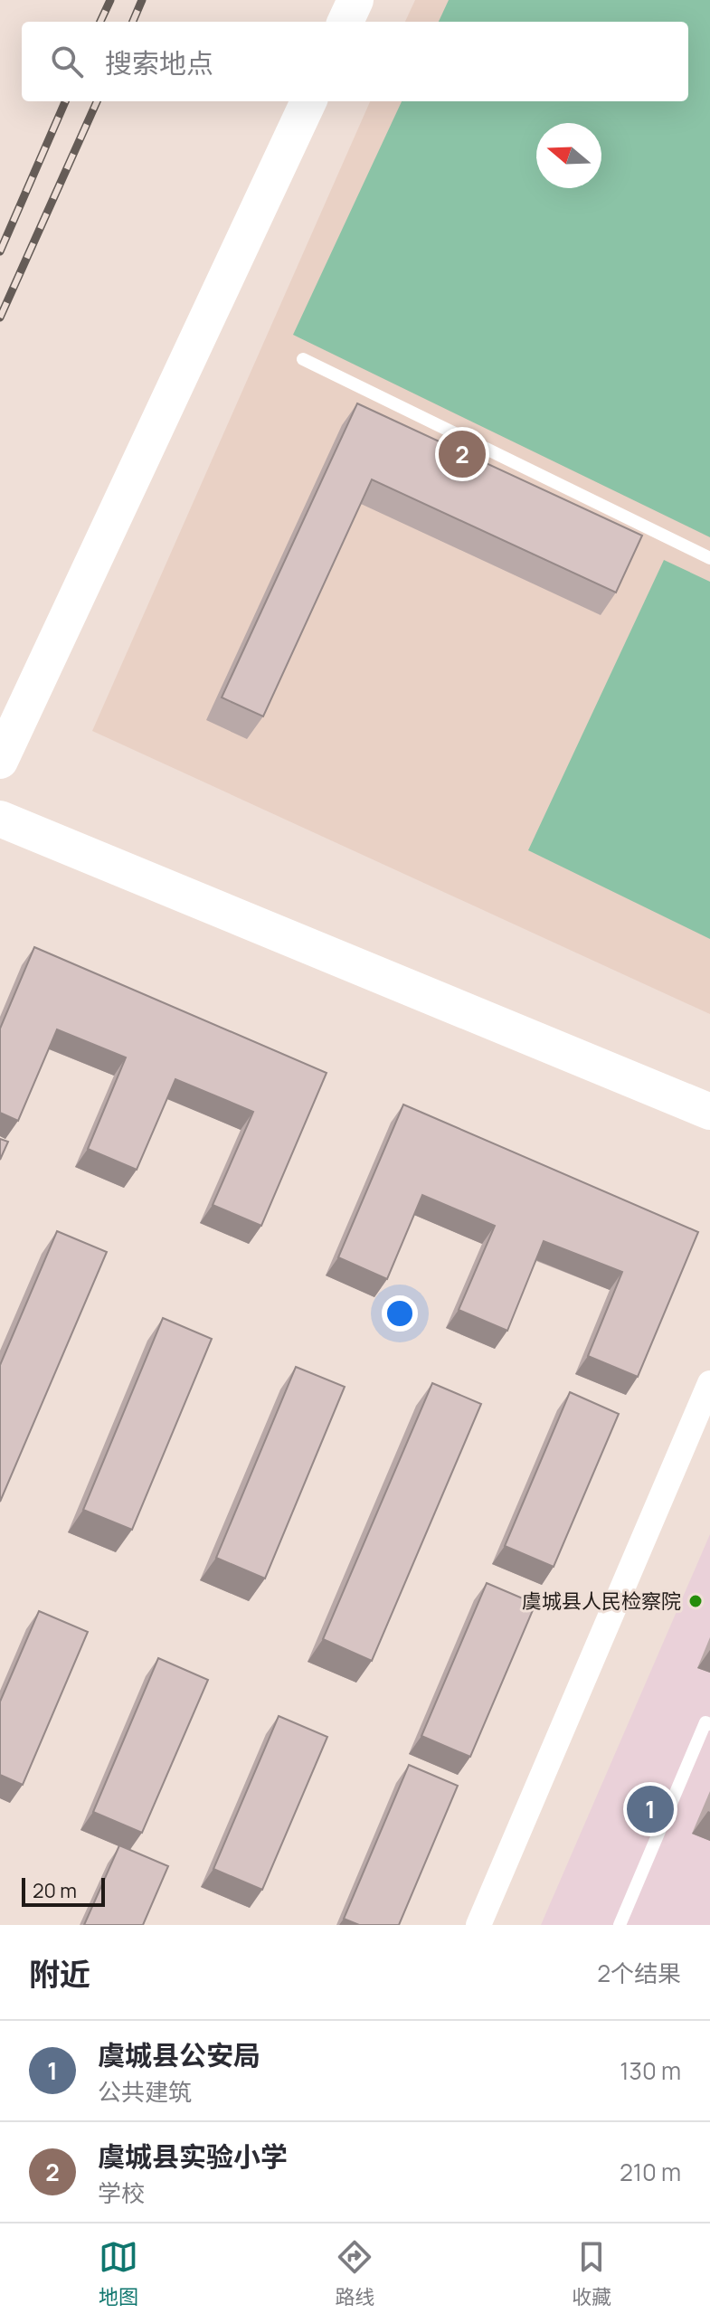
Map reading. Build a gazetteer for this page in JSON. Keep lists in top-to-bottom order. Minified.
{"places":["虞城县人民检察院"],"scale_bar":"20 m","north":"left","page":{"search":"搜索地点","pins":["2","1"],"scale":"20 m","heading":["附近","2个结果"],"list":[{"mark":"1","name":"虞城县公安局","note":"公共建筑","value":"130 m"},{"mark":"2","name":"虞城县实验小学","note":"学校","value":"210 m"}],"nav":["地图","路线","收藏"]}}
